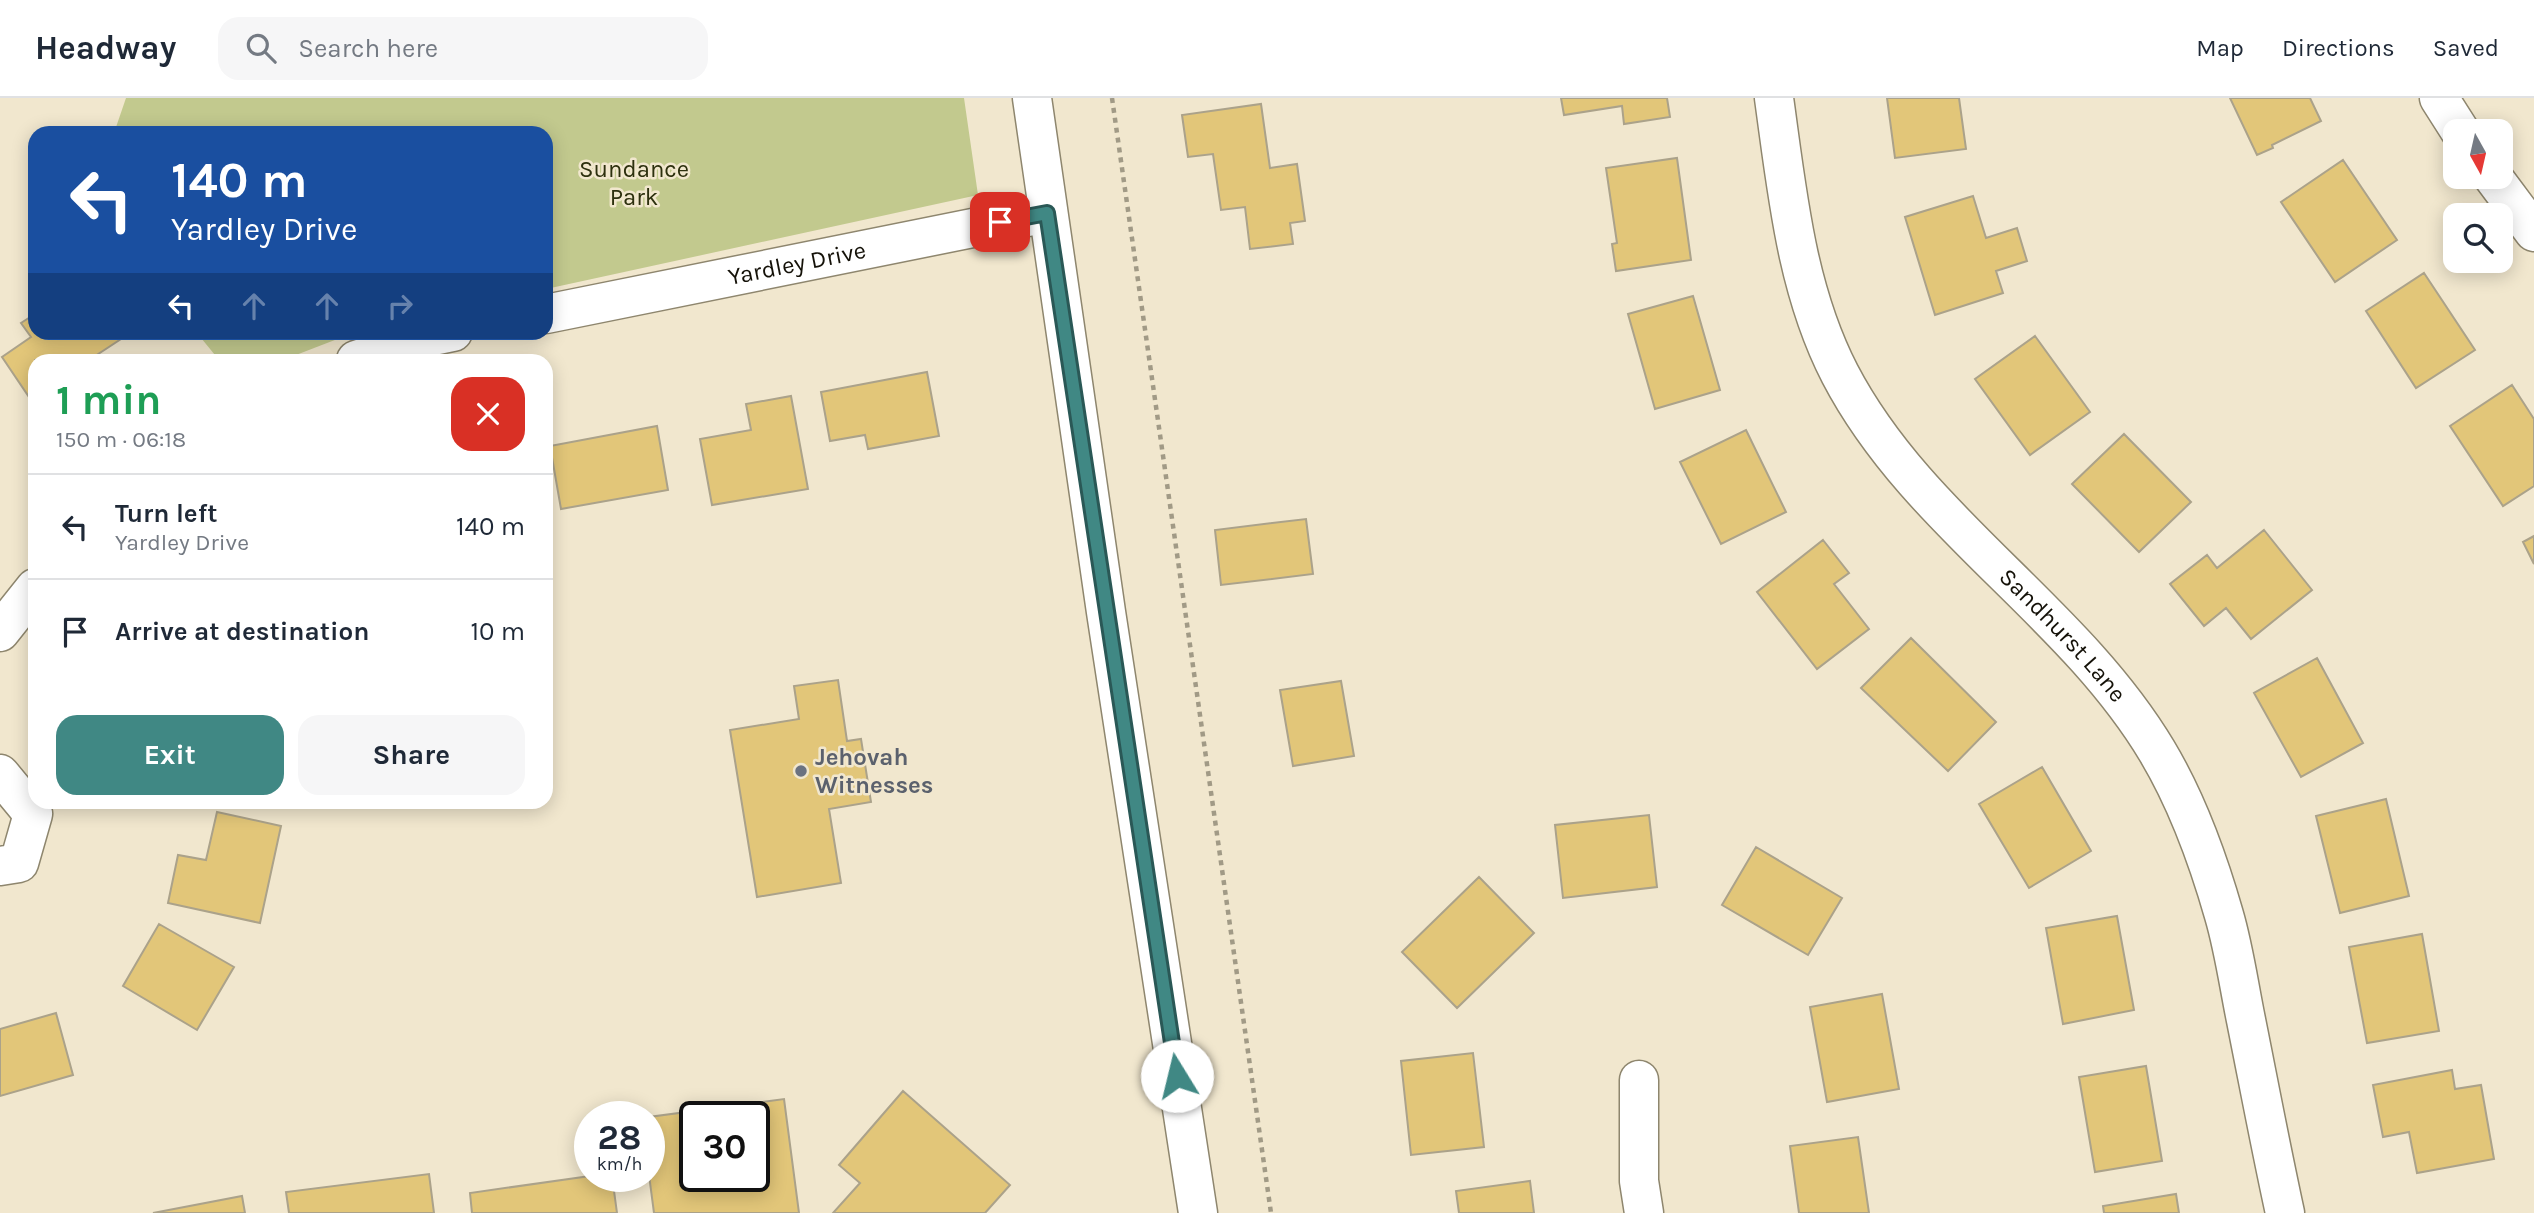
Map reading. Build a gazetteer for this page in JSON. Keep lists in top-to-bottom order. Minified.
{"streets":{"street":["Yardley Drive","Sandhurst Lane"]},"parks":["Sundance Park"],"places":["Jehovah Witnesses"],"north":"bottom","page":{"header":"Headway","search":"Search here","nav":["Map","Directions","Saved"],"turn":["140 m","Yardley Drive"],"heading":["1 min","150 m · 06:18"],"list":[{"name":"Turn left","note":"Yardley Drive","value":"140 m"},{"name":"Arrive at destination","value":"10 m"}],"buttons":["Exit","Share"],"speed":"28 km/h","limit":"30"}}
